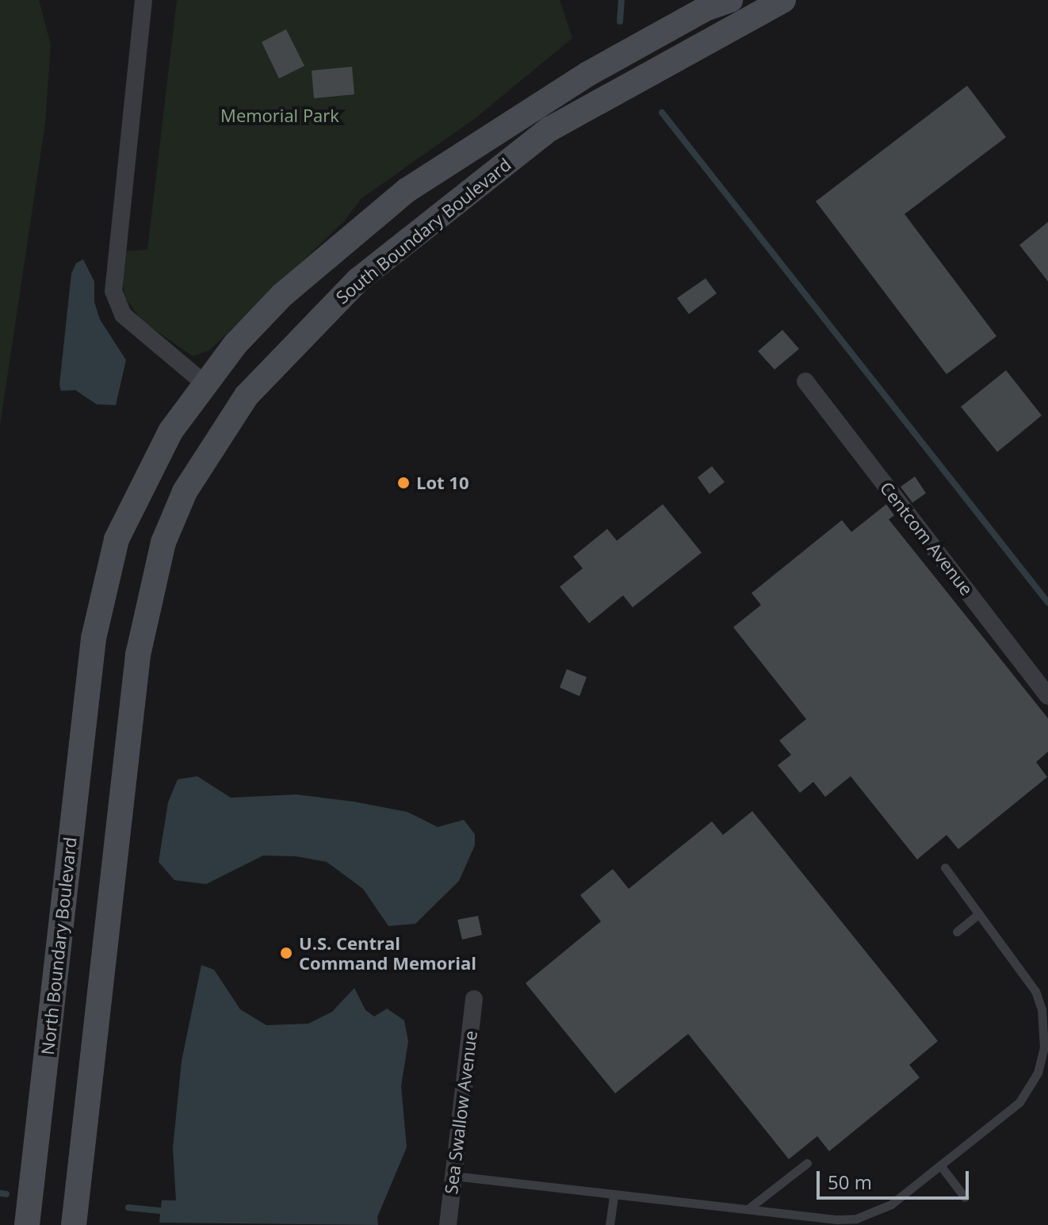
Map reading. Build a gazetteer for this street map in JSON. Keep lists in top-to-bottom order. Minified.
{"streets":{"main road":["South Boundary Boulevard","North Boundary Boulevard"],"street":["Centcom Avenue","Sea Swallow Avenue"]},"crossings":[["South Boundary Boulevard","North Boundary Boulevard"]],"parks":["Memorial Park"],"places":["Lot 10","U.S. Central Command Memorial"],"scale_bar":"50 m"}
